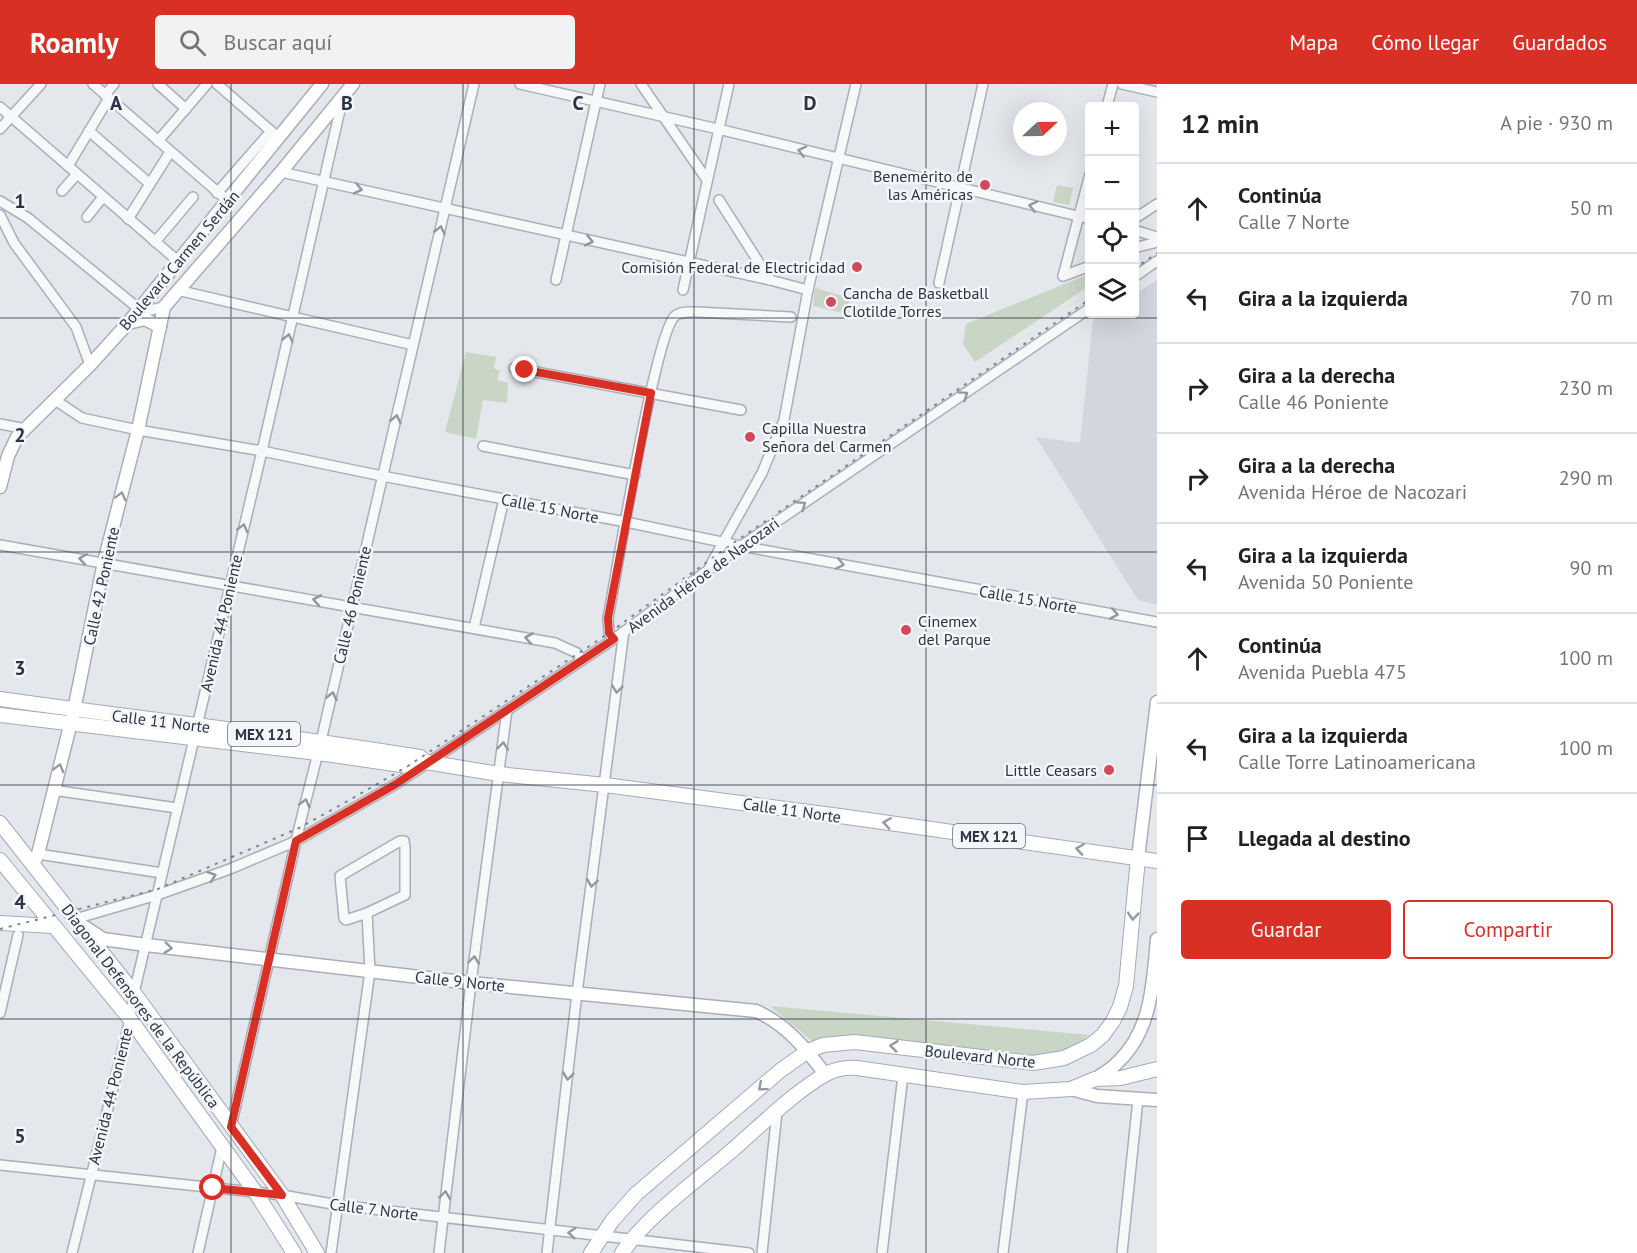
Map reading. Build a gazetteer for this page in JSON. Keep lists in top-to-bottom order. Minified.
{"streets":{"main road":["Boulevard Carmen Serdán","Calle 42 Poniente","Calle 11 Norte","MEX 121","Calle 9 Norte","Diagonal Defensores de la República","Boulevard Norte"],"street":["Calle 15 Norte","Avenida Héroe de Nacozari","Calle 46 Poniente","Avenida 44 Poniente","Calle 7 Norte"]},"crossings":[["Boulevard Carmen Serdán","Calle 15 Norte"],["Boulevard Carmen Serdán","Calle 42 Poniente"],["Boulevard Carmen Serdán","Avenida 44 Poniente"],["Calle 15 Norte","Avenida Héroe de Nacozari"],["Calle 15 Norte","Calle 42 Poniente"],["Calle 15 Norte","Calle 46 Poniente"],["Calle 15 Norte","Avenida 44 Poniente"],["Avenida Héroe de Nacozari","Calle 46 Poniente"],["Avenida Héroe de Nacozari","Avenida 44 Poniente"],["Avenida Héroe de Nacozari","Calle 11 Norte"],["Avenida Héroe de Nacozari","Calle 9 Norte"],["Avenida Héroe de Nacozari","Diagonal Defensores de la República"],["Calle 42 Poniente","Calle 11 Norte"],["Calle 42 Poniente","Diagonal Defensores de la República"],["Calle 46 Poniente","Calle 11 Norte"],["Calle 46 Poniente","Calle 9 Norte"],["Calle 46 Poniente","Diagonal Defensores de la República"],["Avenida 44 Poniente","Calle 11 Norte"],["Avenida 44 Poniente","Calle 9 Norte"],["Avenida 44 Poniente","Diagonal Defensores de la República"],["Avenida 44 Poniente","Calle 7 Norte"],["Calle 11 Norte","Boulevard Norte"],["Calle 9 Norte","Diagonal Defensores de la República"],["Calle 9 Norte","Boulevard Norte"],["Diagonal Defensores de la República","Calle 7 Norte"],["Boulevard Norte","Calle 7 Norte"]],"one_way":["Calle 15 Norte","Avenida Héroe de Nacozari","Calle 42 Poniente","Calle 46 Poniente","Calle 11 Norte"],"places":["Benemérito de las Américas","Comisión Federal de Electricidad","Cancha de Basketball Clotilde Torres","Capilla Nuestra Señora del Carmen","Cinemex del Parque","Little Ceasars"],"north":"right","page":{"header":"Roamly","search":"Buscar aquí","nav":["Mapa","Cómo llegar","Guardados"],"heading":["12 min","A pie · 930 m"],"map_buttons":["+","−"],"list":[["Continúa","Calle 7 Norte","50 m"],["Gira a la izquierda","70 m"],["Gira a la derecha","Calle 46 Poniente","230 m"],["Gira a la derecha","Avenida Héroe de Nacozari","290 m"],["Gira a la izquierda","Avenida 50 Poniente","90 m"],["Continúa","Avenida Puebla 475","100 m"],["Gira a la izquierda","Calle Torre Latinoamericana","100 m"],"Llegada al destino"],"buttons":["Guardar","Compartir"]},"grid":{"columns":["A","B","C","D"],"rows":["1","2","3","4","5"]}}
